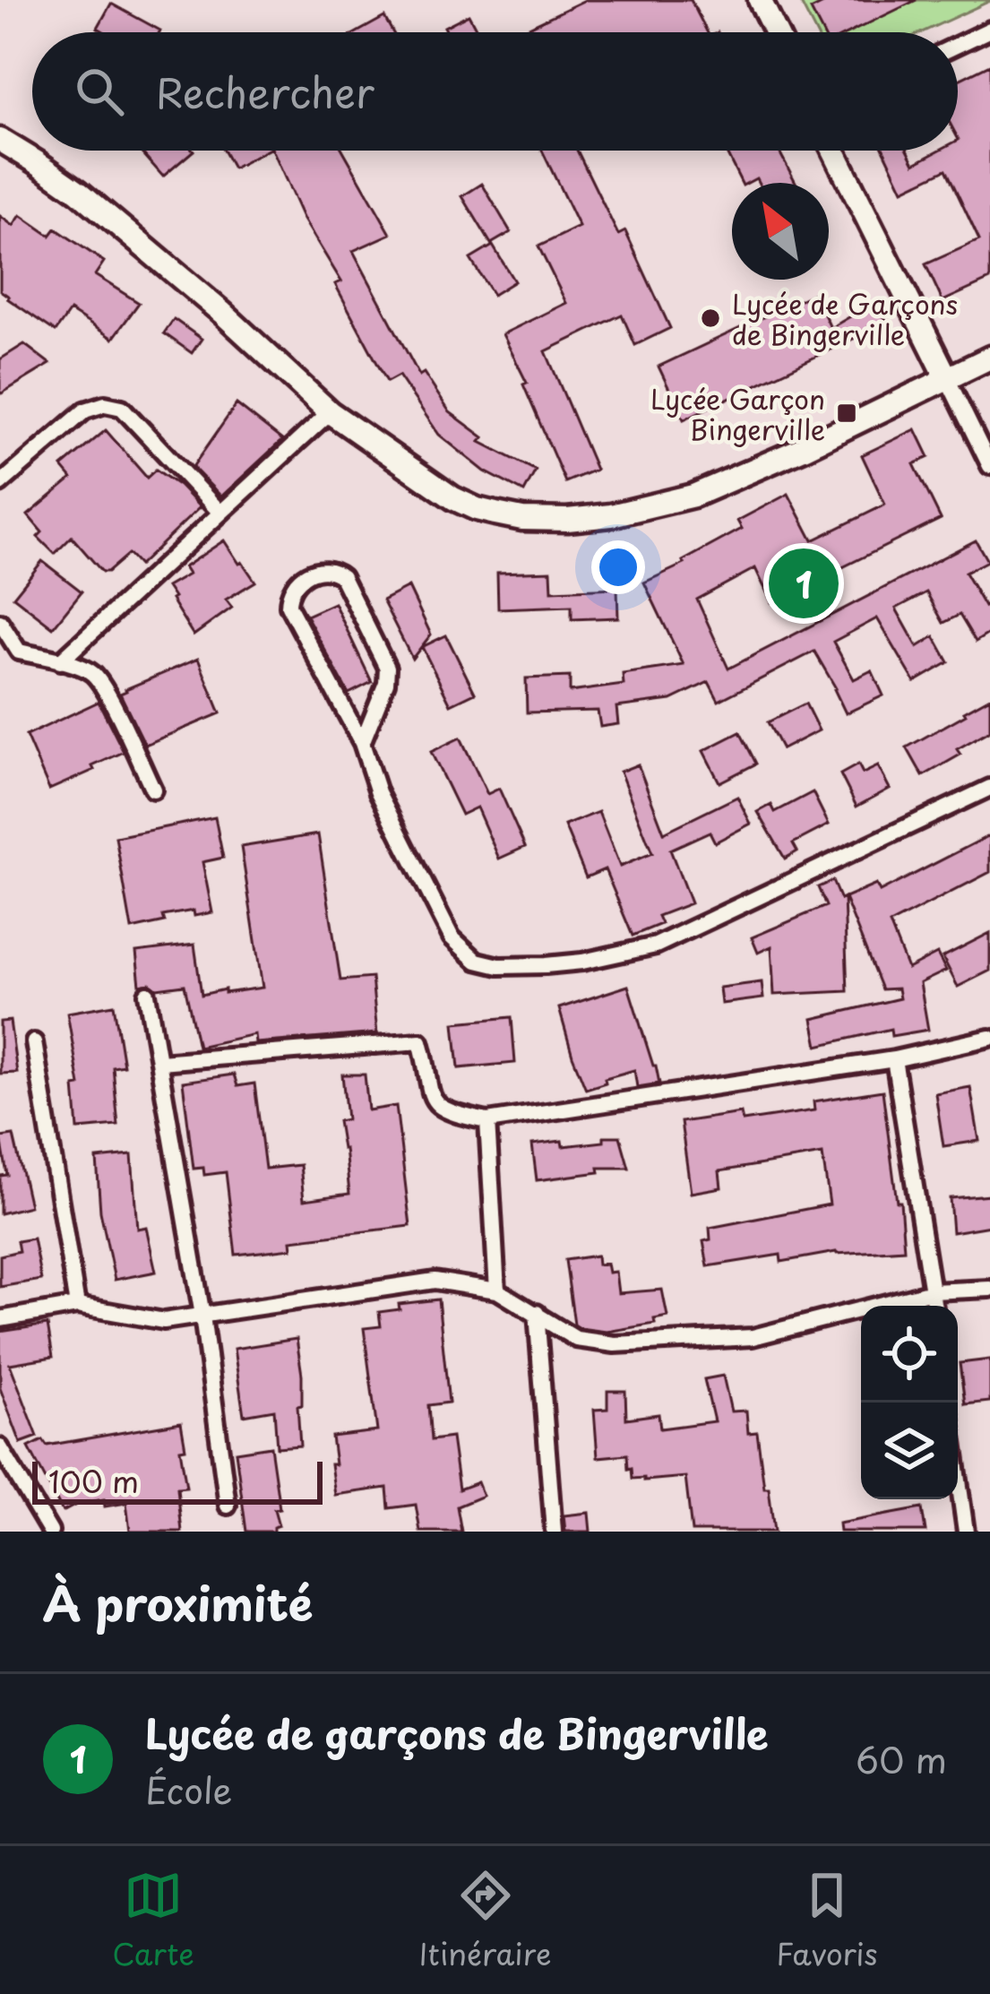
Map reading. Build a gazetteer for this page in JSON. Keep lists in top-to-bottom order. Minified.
{"places":{"other":["Lycée de Garçons de Bingerville"],"transit":["Lycée Garçon Bingerville"]},"scale_bar":"100 m","north":"top left","page":{"search":"Rechercher","pins":"1","scale":"100 m","heading":"À proximité","list":[{"mark":"1","name":"Lycée de garçons de Bingerville","note":"École","value":"60 m"}],"nav":["Carte","Itinéraire","Favoris"]}}
